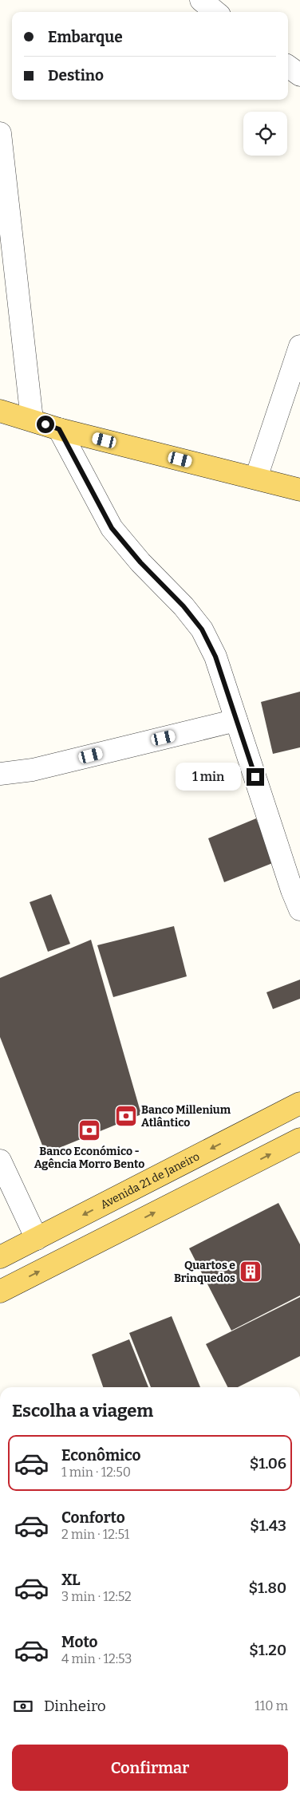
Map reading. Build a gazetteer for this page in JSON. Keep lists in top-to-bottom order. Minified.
{"streets":{"main road":["Avenida 21 de Janeiro"]},"places":{"bank":["Banco Millenium Atlântico","Banco Económico - Agência Morro Bento"],"building":["Quartos e Brinquedos"]},"page":{"banner":["Embarque","Destino"],"bubble":"1 min","heading":"Escolha a viagem","list":[{"name":"Econômico","note":"1 min · 12:50","value":"$1.06"},{"name":"Conforto","note":"2 min · 12:51","value":"$1.43"},{"name":"XL","note":"3 min · 12:52","value":"$1.80"},{"name":"Moto","note":"4 min · 12:53","value":"$1.20"}],"pay":["Dinheiro","110 m"],"buttons":"Confirmar"}}
